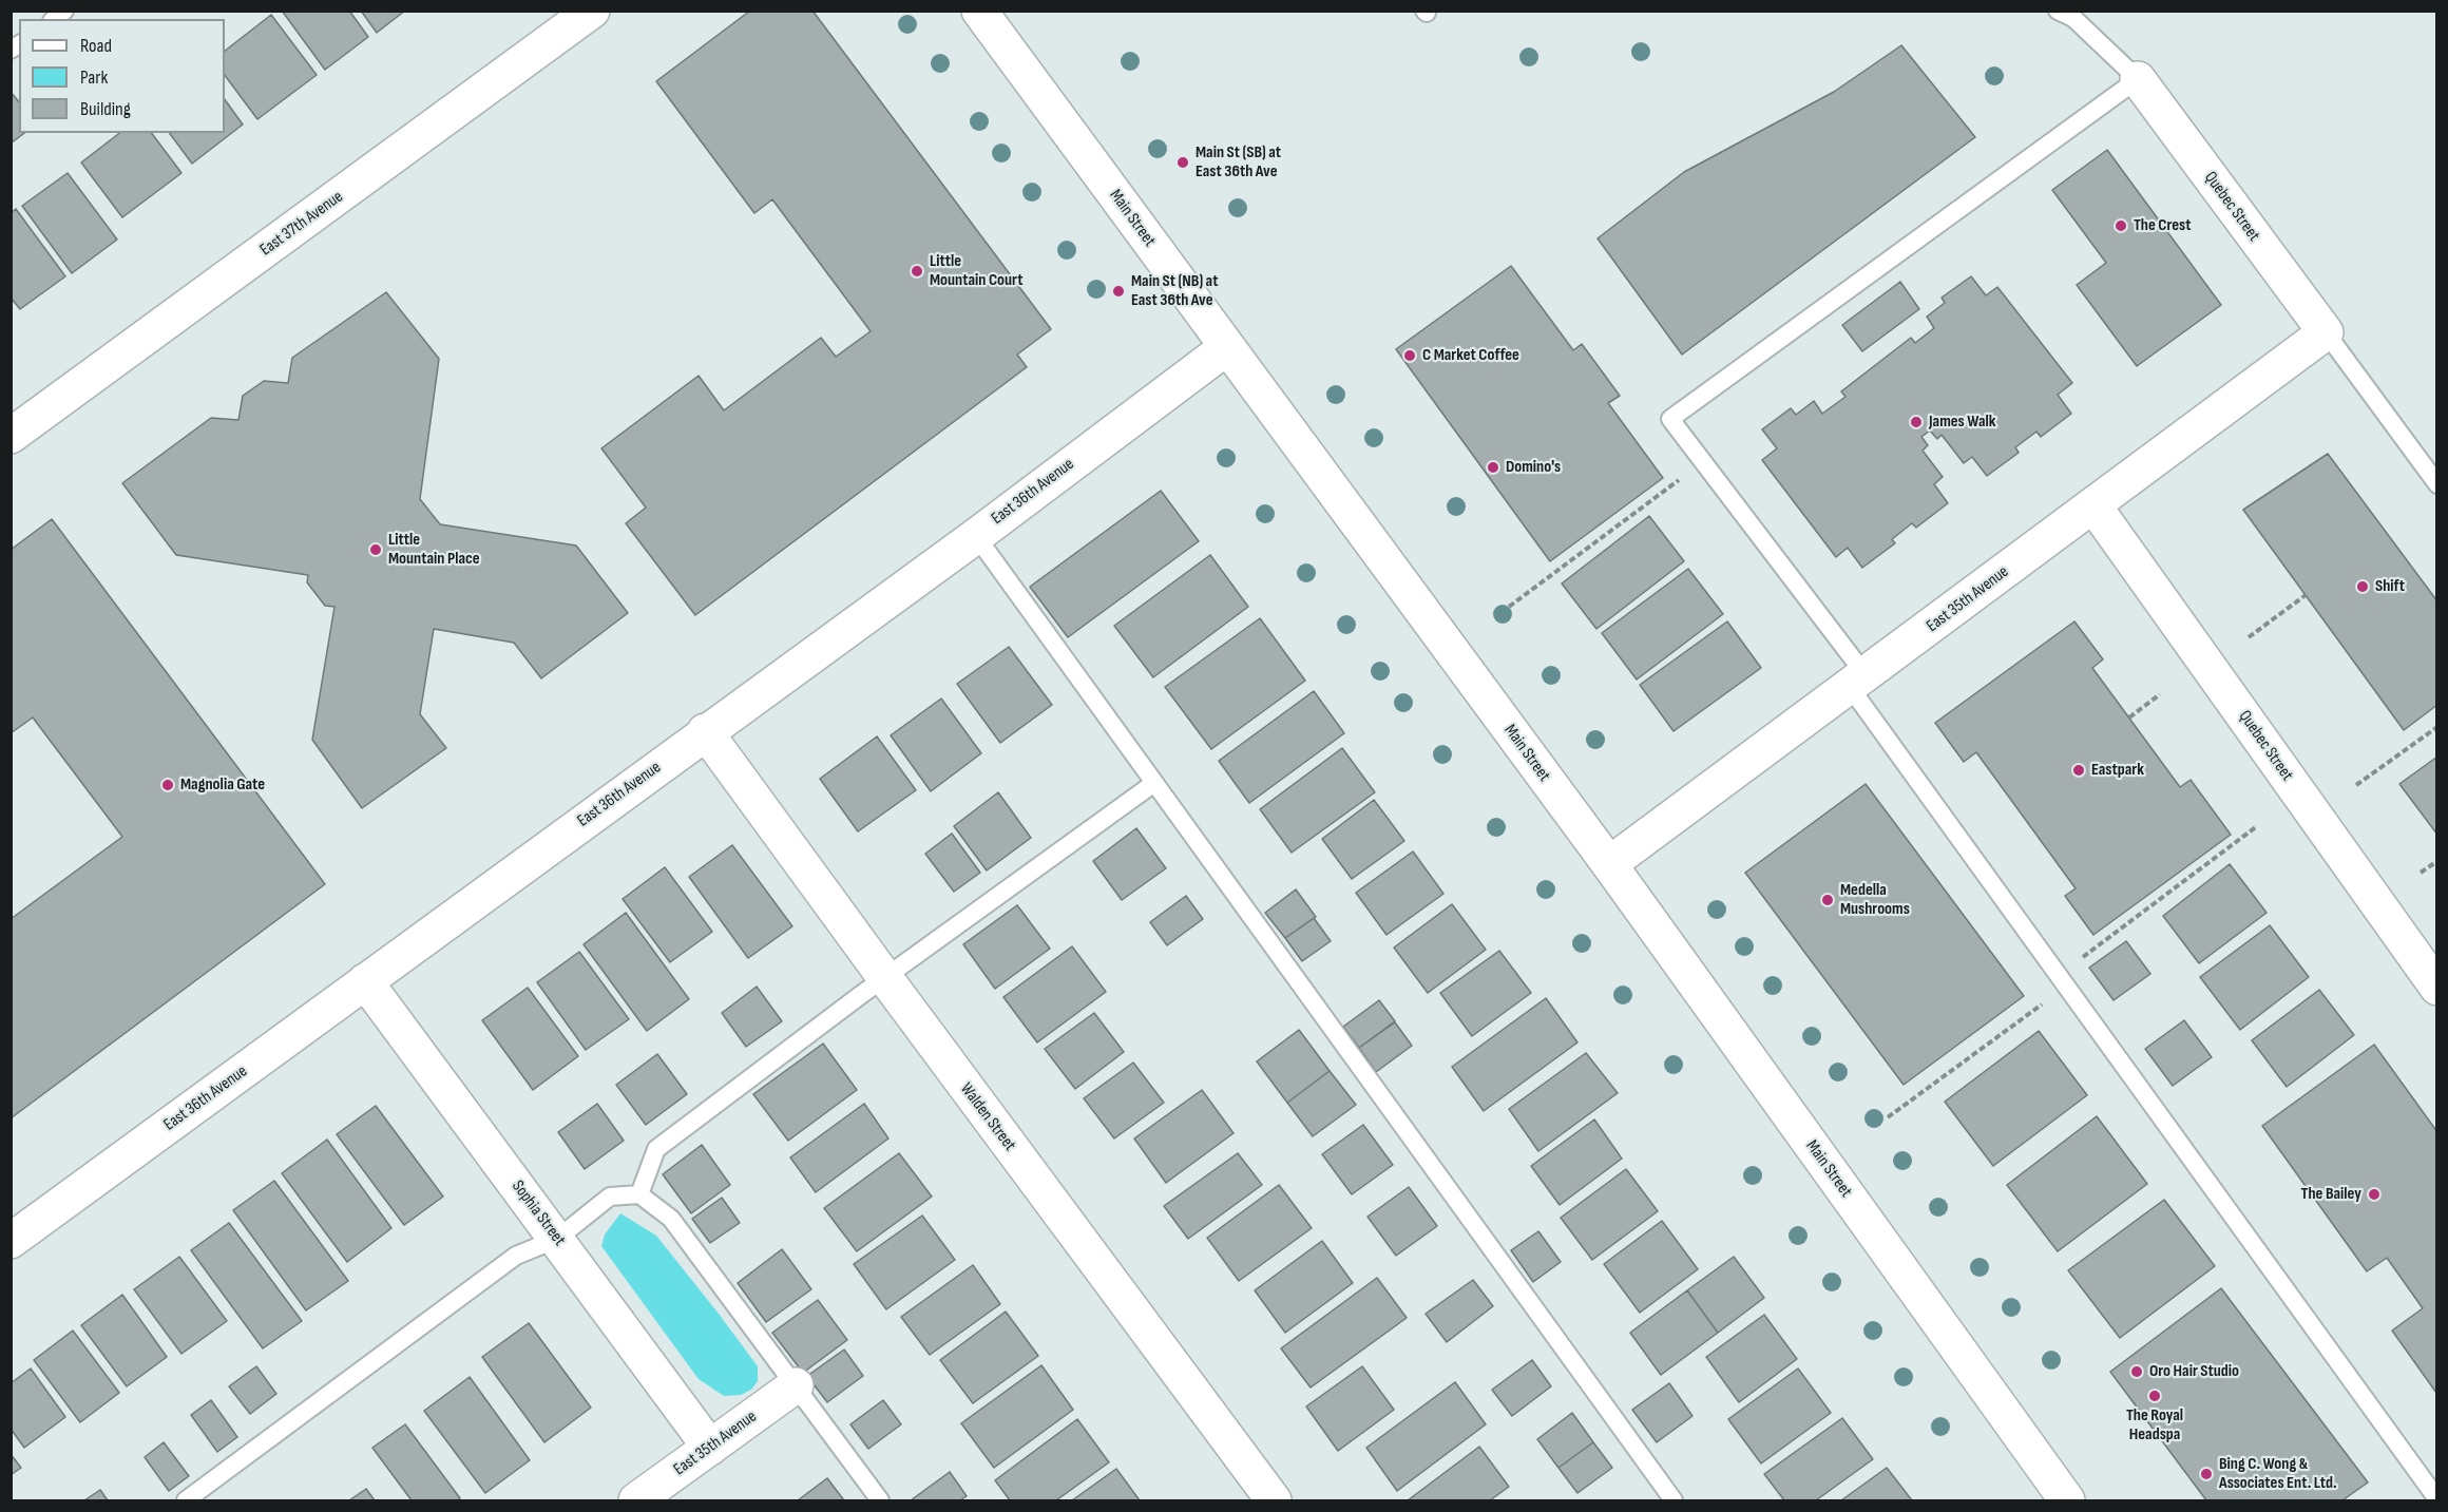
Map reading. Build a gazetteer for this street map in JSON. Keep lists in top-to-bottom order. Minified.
{"streets":{"street":["Quebec Street","Main Street","East 37th Avenue","East 36th Avenue","East 35th Avenue","Walden Street","Sophia Street"]},"crossings":[["Quebec Street","East 35th Avenue"],["Main Street","East 36th Avenue"],["Main Street","East 35th Avenue"],["East 36th Avenue","Walden Street"],["East 36th Avenue","Sophia Street"],["East 35th Avenue","Sophia Street"]],"places":["Main St (SB) at East 36th Ave","The Crest","Little Mountain Court","Main St (NB) at East 36th Ave","C Market Coffee","James Walk","Domino's","Little Mountain Place","Shift","Eastpark","Magnolia Gate","Medella Mushrooms","The Bailey","Oro Hair Studio","The Royal Headspa","Bing C. Wong & Associates Ent. Ltd."],"legend":["Road","Park","Building"]}
